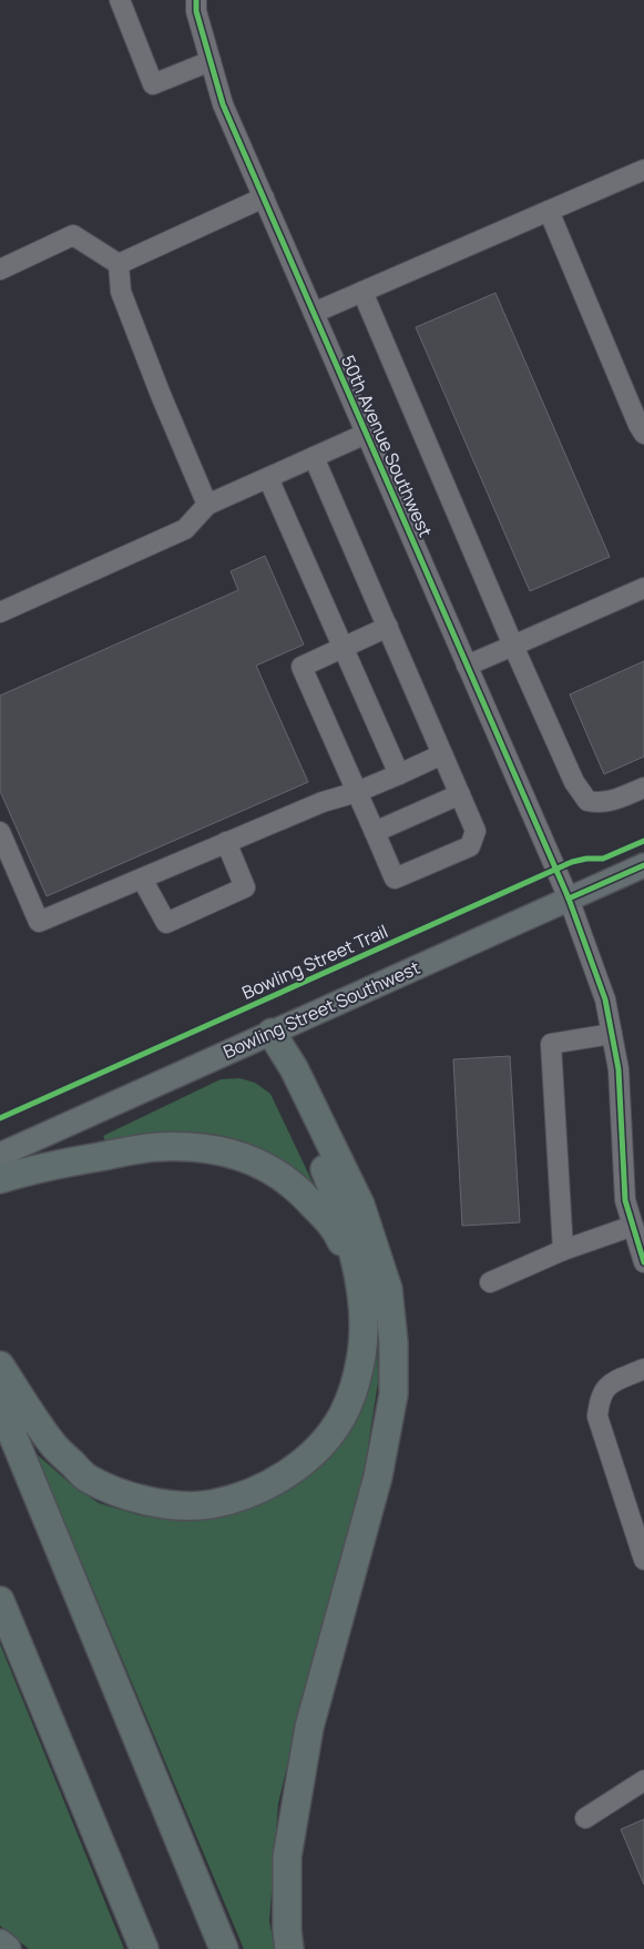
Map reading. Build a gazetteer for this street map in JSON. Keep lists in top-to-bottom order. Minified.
{"streets":{"main road":["Bowling Street Southwest"],"street":["50th Avenue Southwest"],"cycle path":["Bowling Street Trail"]},"crossings":[["50th Avenue Southwest","Bowling Street Southwest"]]}
